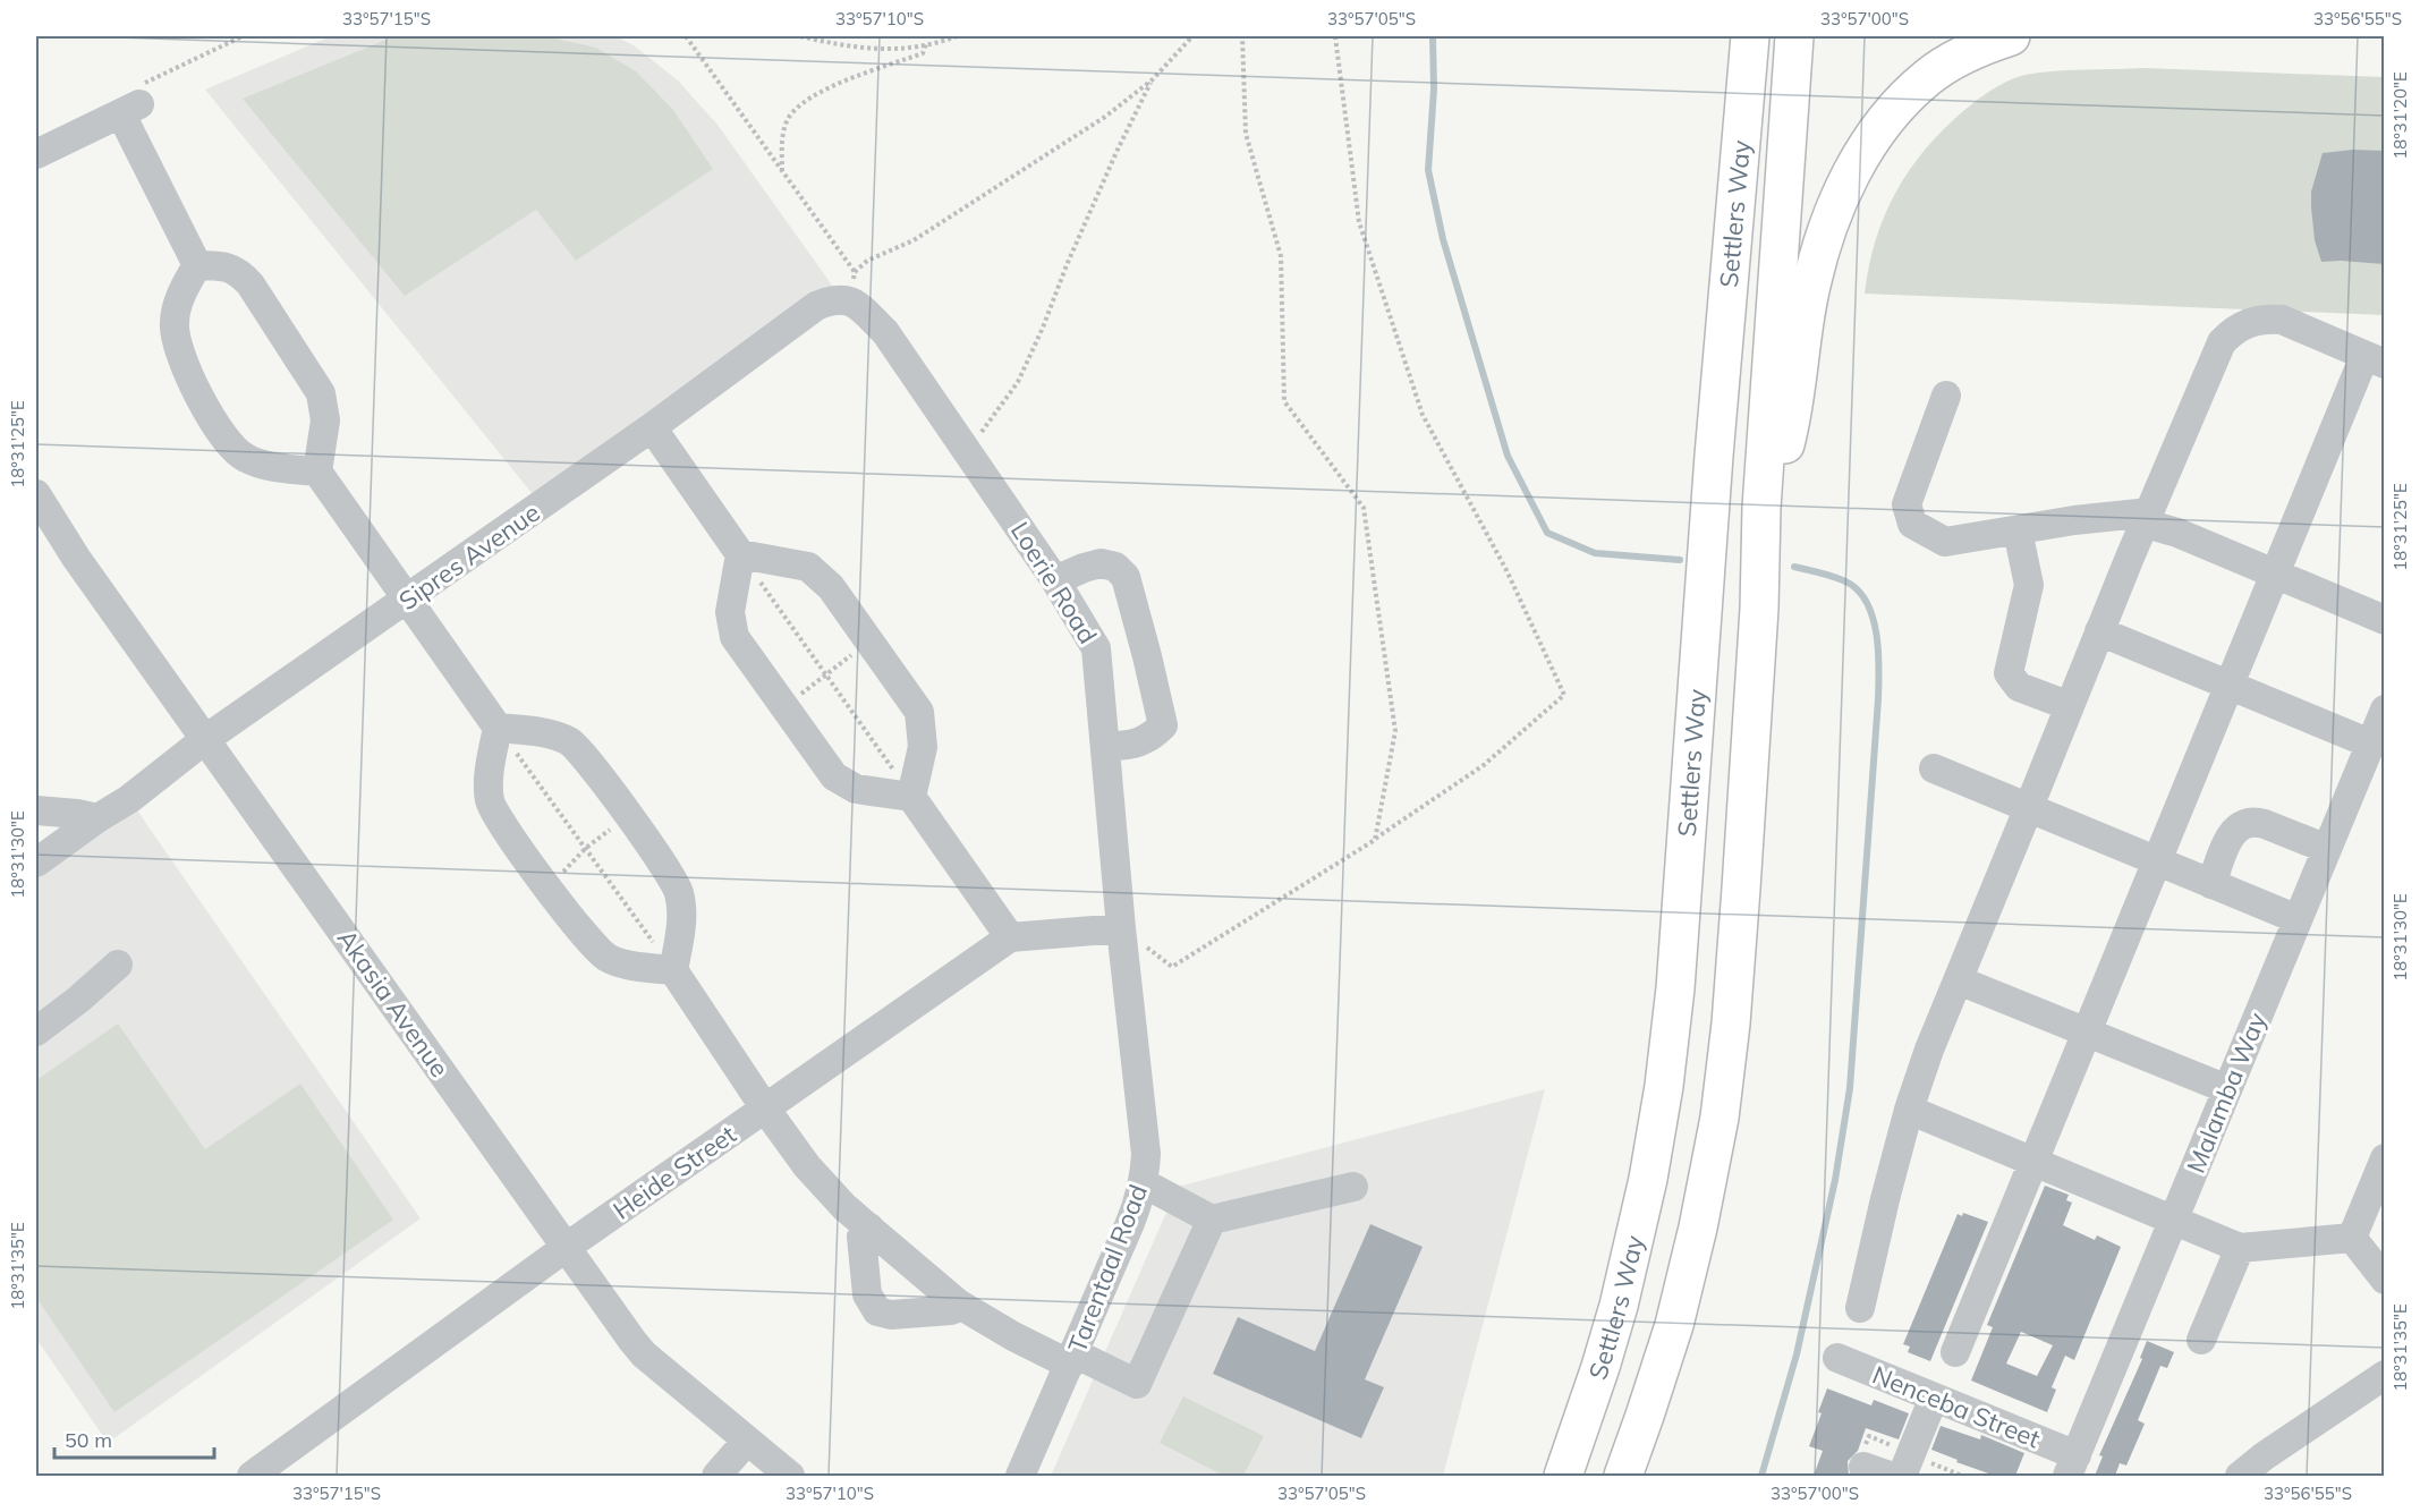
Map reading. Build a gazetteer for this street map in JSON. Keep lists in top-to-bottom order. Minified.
{"streets":{"highway":["Settlers Way"],"street":["Sipres Avenue","Loerie Road","Akasia Avenue","Malamba Way","Heide Street","Tarentaal Road","Nenceba Street"]},"crossings":[["Sipres Avenue","Loerie Road"],["Sipres Avenue","Akasia Avenue"],["Loerie Road","Tarentaal Road"],["Akasia Avenue","Heide Street"],["Malamba Way","Nenceba Street"]],"scale_bar":"50 m","coordinates":["33°57'15\"S","33°57'10\"S","33°57'05\"S","33°57'00\"S","33°56'55\"S","18°31'20\"E","18°31'25\"E","18°31'30\"E","18°31'35\"E"]}
